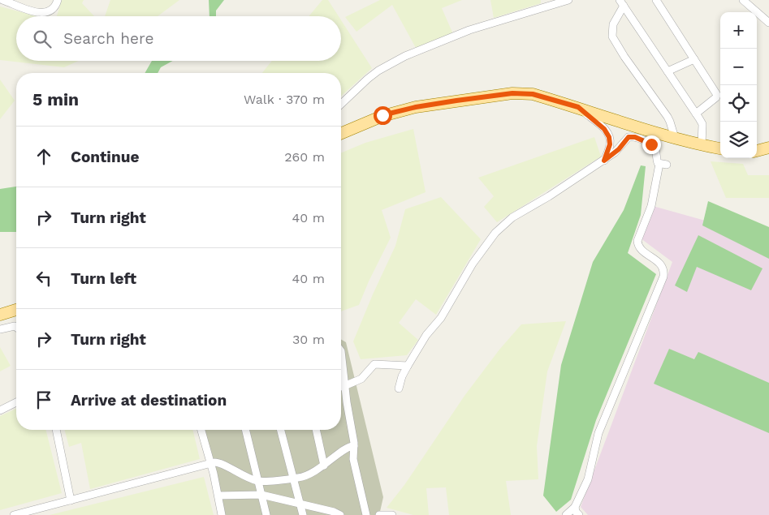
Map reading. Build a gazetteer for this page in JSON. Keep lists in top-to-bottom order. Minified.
{"page":{"map_buttons":["+","−"],"search":"Search here","heading":["5 min","Walk · 370 m"],"list":[["Continue","260 m"],["Turn right","40 m"],["Turn left","40 m"],["Turn right","30 m"],"Arrive at destination"]}}
